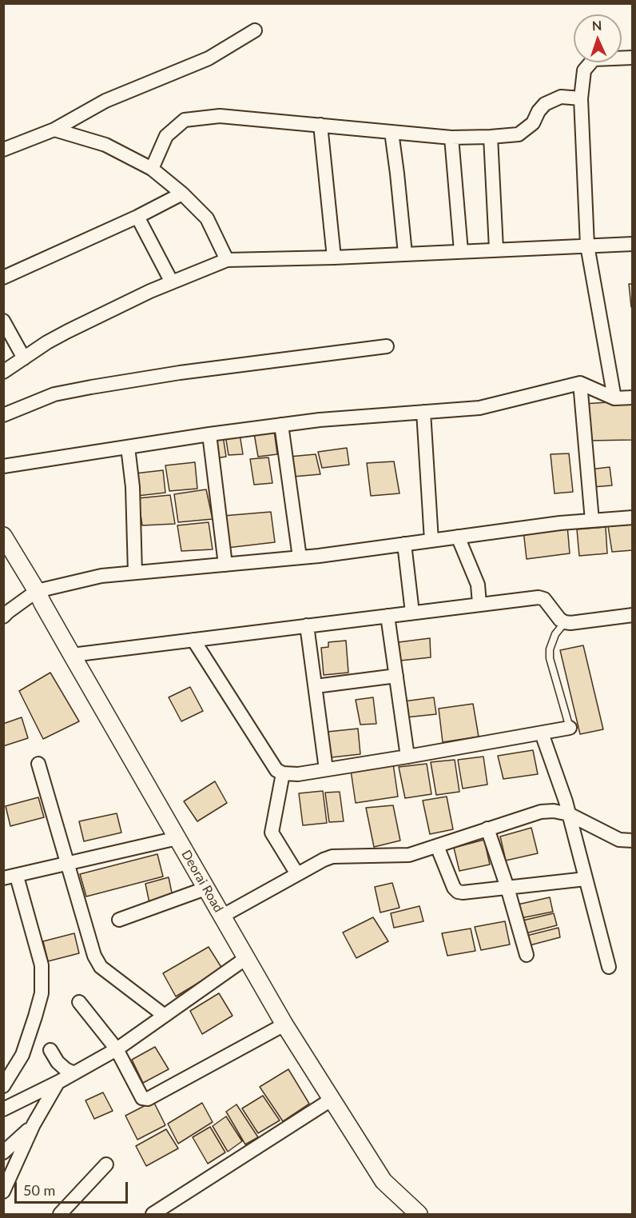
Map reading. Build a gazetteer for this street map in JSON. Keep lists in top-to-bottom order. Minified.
{"streets":{"street":["Deorai Road"]},"scale_bar":"50 m","north":"top"}
